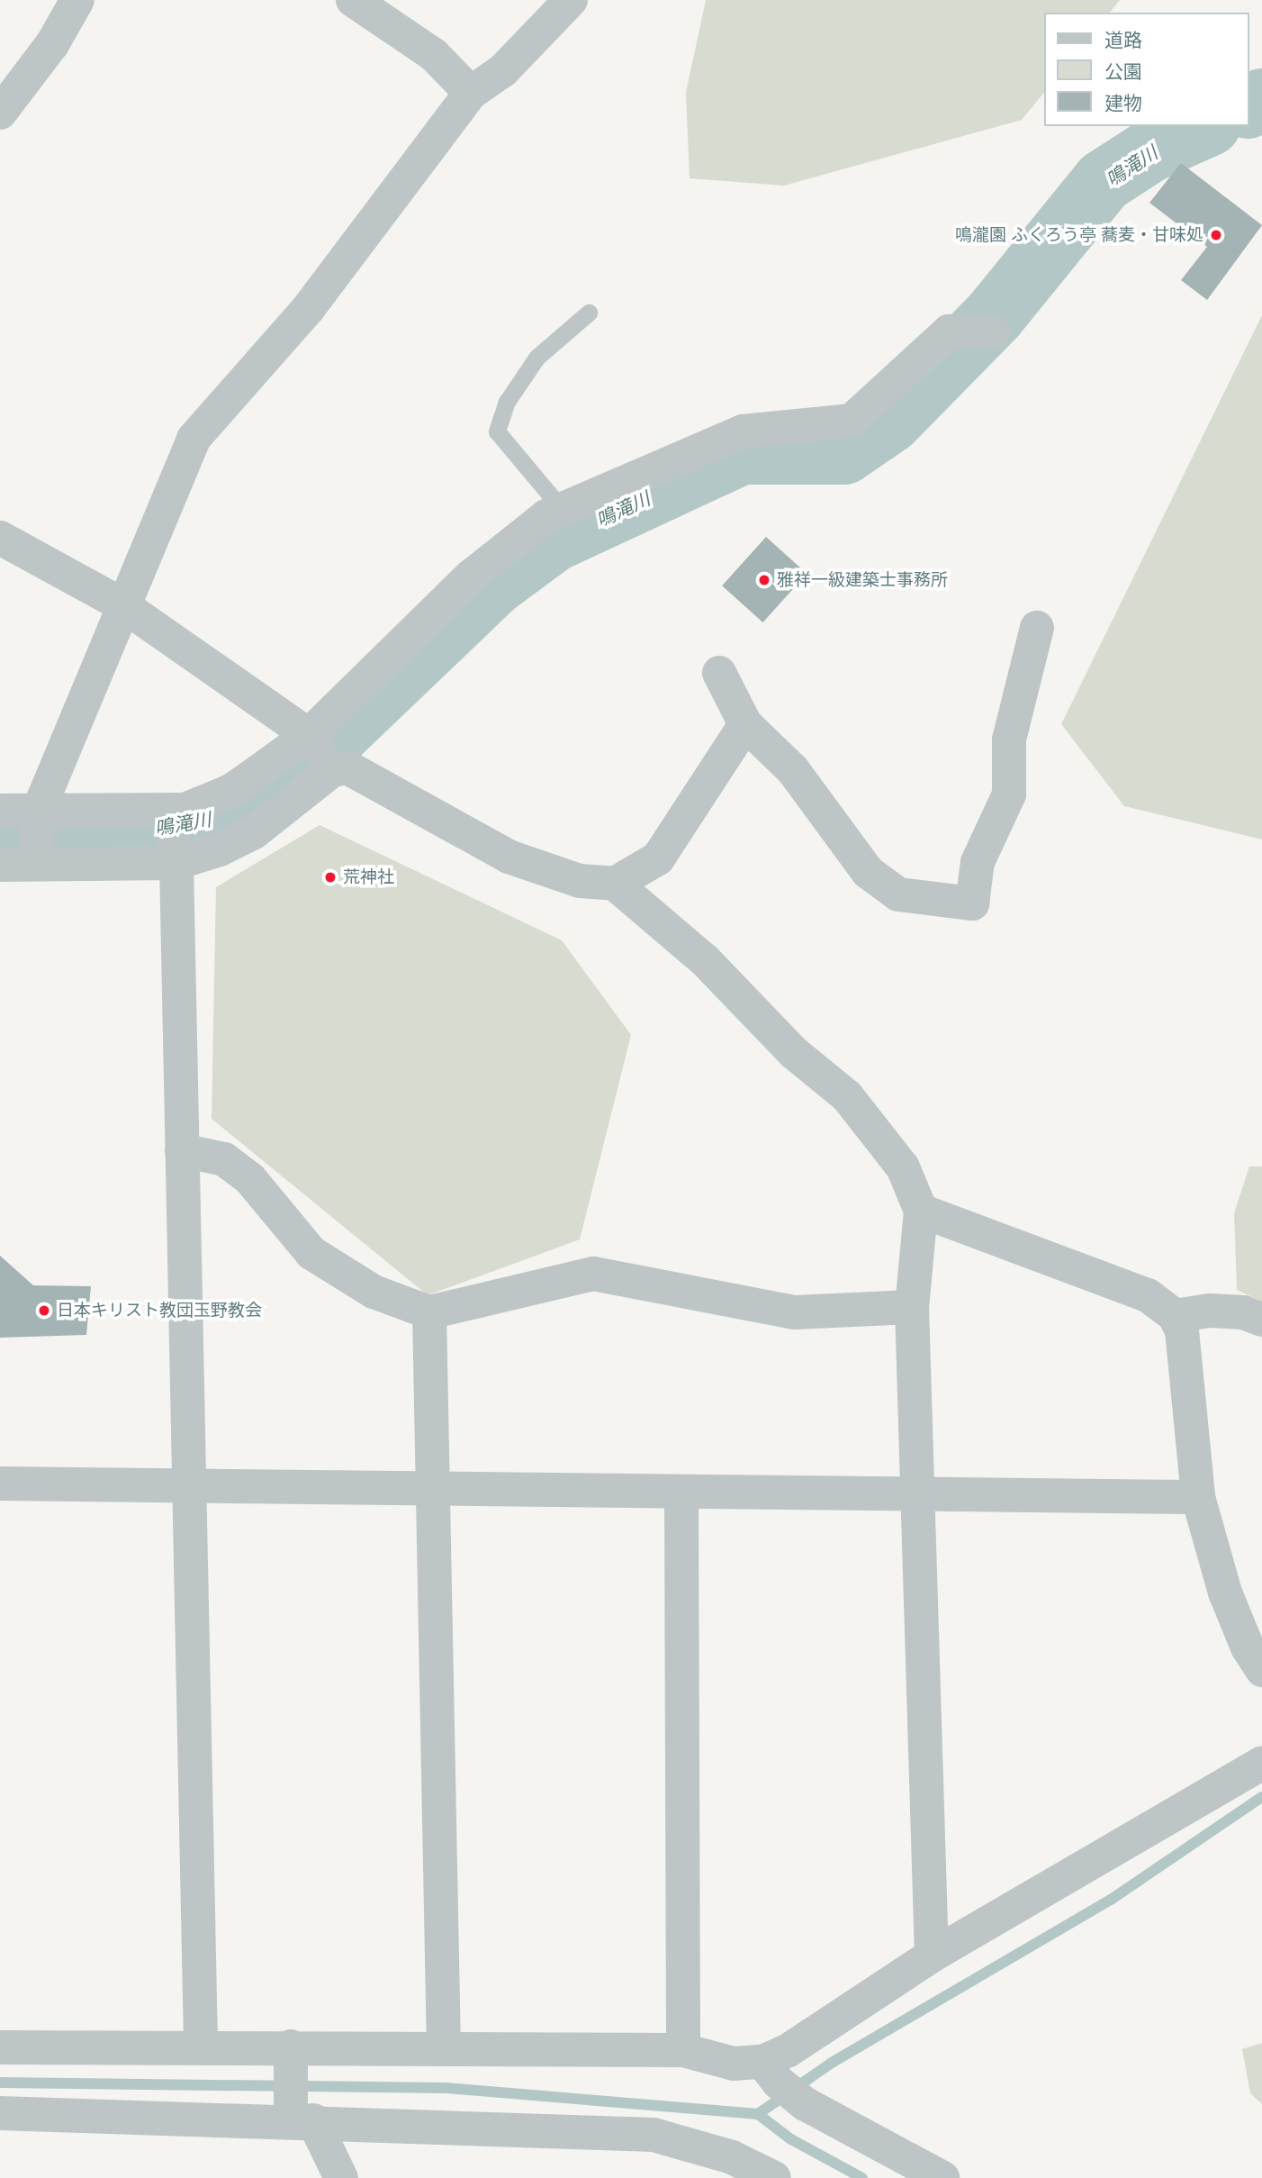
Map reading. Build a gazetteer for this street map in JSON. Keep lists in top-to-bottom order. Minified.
{"water":["鳴滝川"],"places":["鳴瀧園 ふくろう亭 蕎麦・甘味処","雅祥一級建築士事務所","荒神社","日本キリスト教団玉野教会"],"legend":["道路","公園","建物"]}
